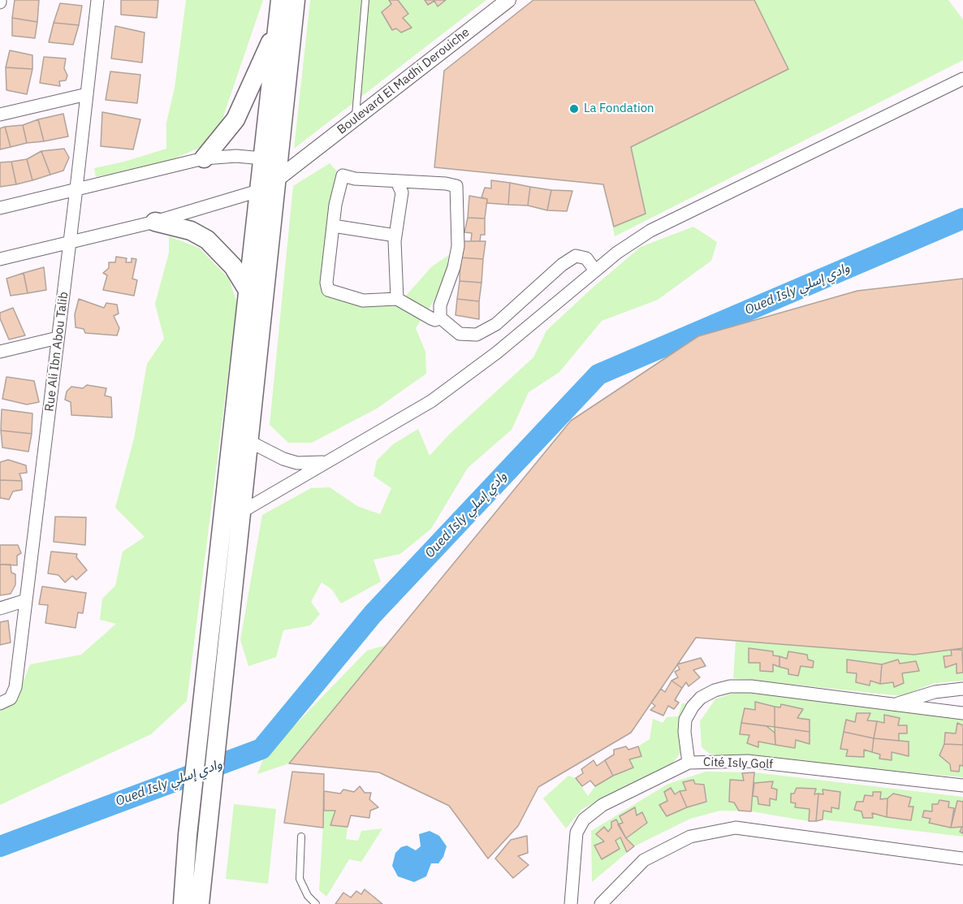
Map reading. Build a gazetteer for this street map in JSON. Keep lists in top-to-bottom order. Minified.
{"streets":{"street":["Boulevard El Madhi Derouiche","Rue Ali Ibn Abou Talib","Cité Isly Golf"]},"water":["Oued Isly وادي إسلي"],"places":["La Fondation"]}
